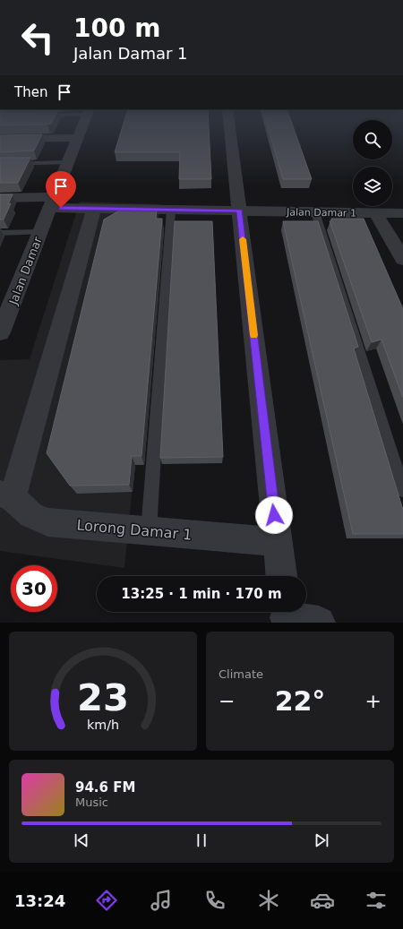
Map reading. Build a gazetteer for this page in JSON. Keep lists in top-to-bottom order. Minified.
{"streets":{"street":["Jalan Damar 1","Jalan Damar","Lorong Damar 1"]},"crossings":[["Jalan Damar 1","Jalan Damar"]],"page":{"turn":["100 m","Jalan Damar 1"],"then":"Then","limit":"30","trip":"13:25 · 1 min · 170 m","tile":"Climate","heat":["−","22°","+"],"song":["94.6 FM","Music"],"tabs":"13:24","gauge":["23","km/h"]}}
